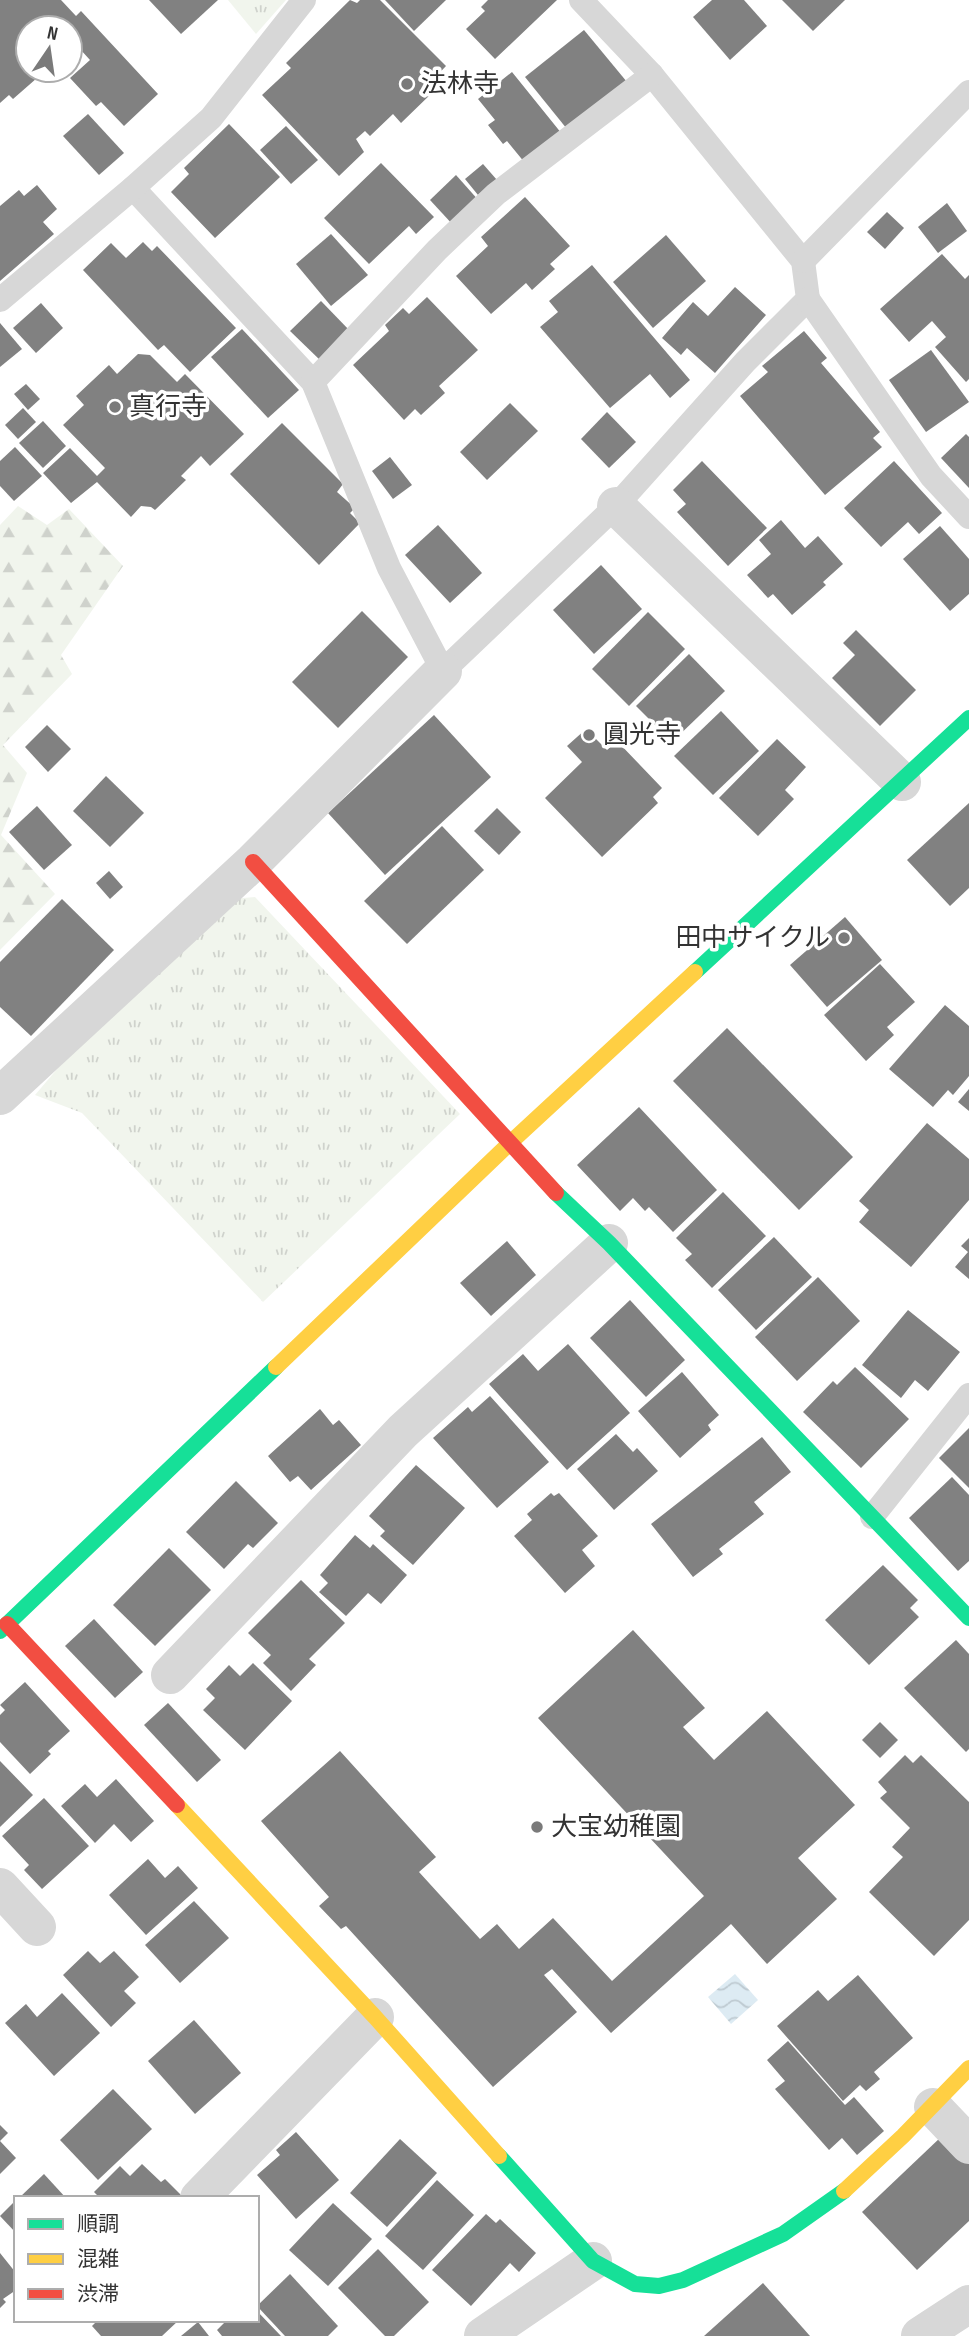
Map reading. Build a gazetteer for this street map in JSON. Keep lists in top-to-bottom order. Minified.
{"places":["法林寺","真行寺","圓光寺","田中サイクル","大宝幼稚園"],"legend":["順調","混雑","渋滞"],"north":"top"}
